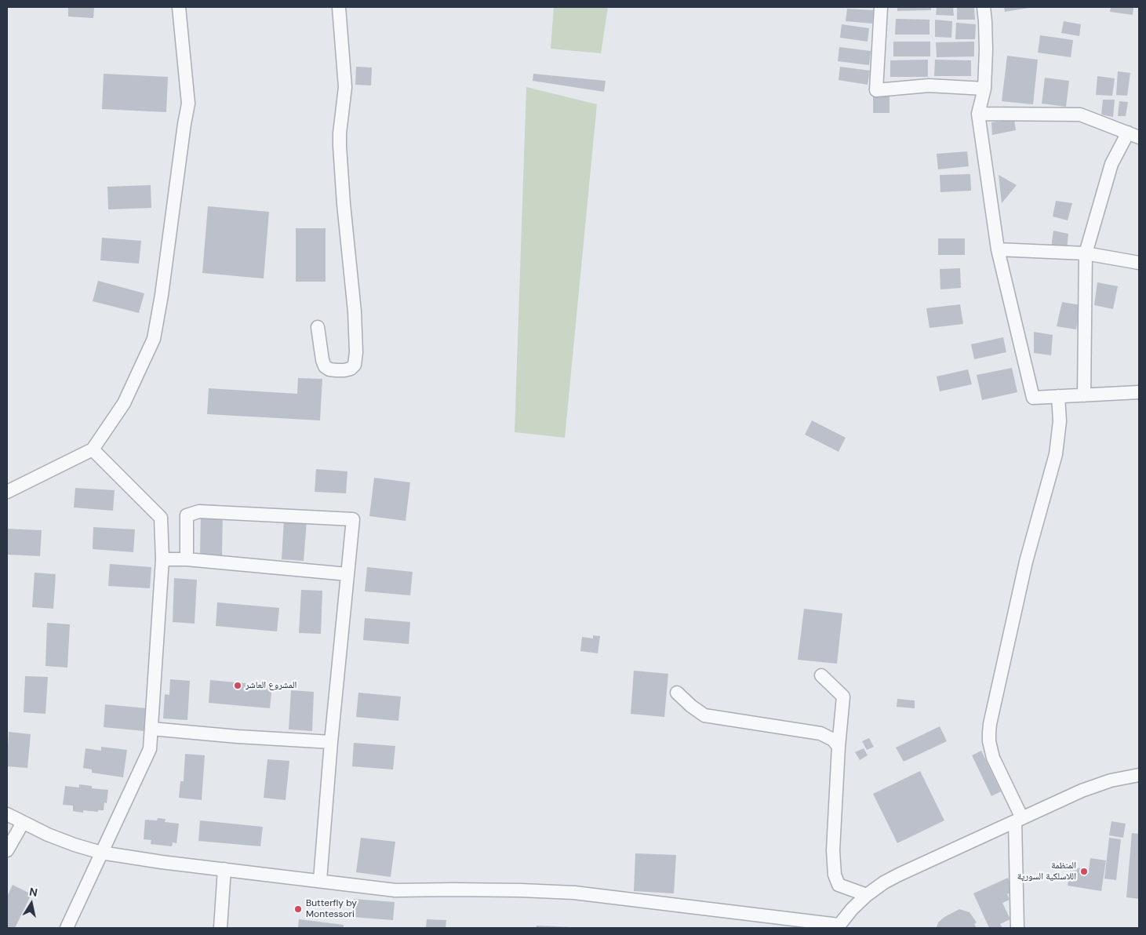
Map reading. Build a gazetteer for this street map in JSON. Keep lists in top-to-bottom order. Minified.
{"places":["المشروع العاشر","المنظمة اللاسلكية السورية","Butterfly by Montessori"],"north":"top"}
